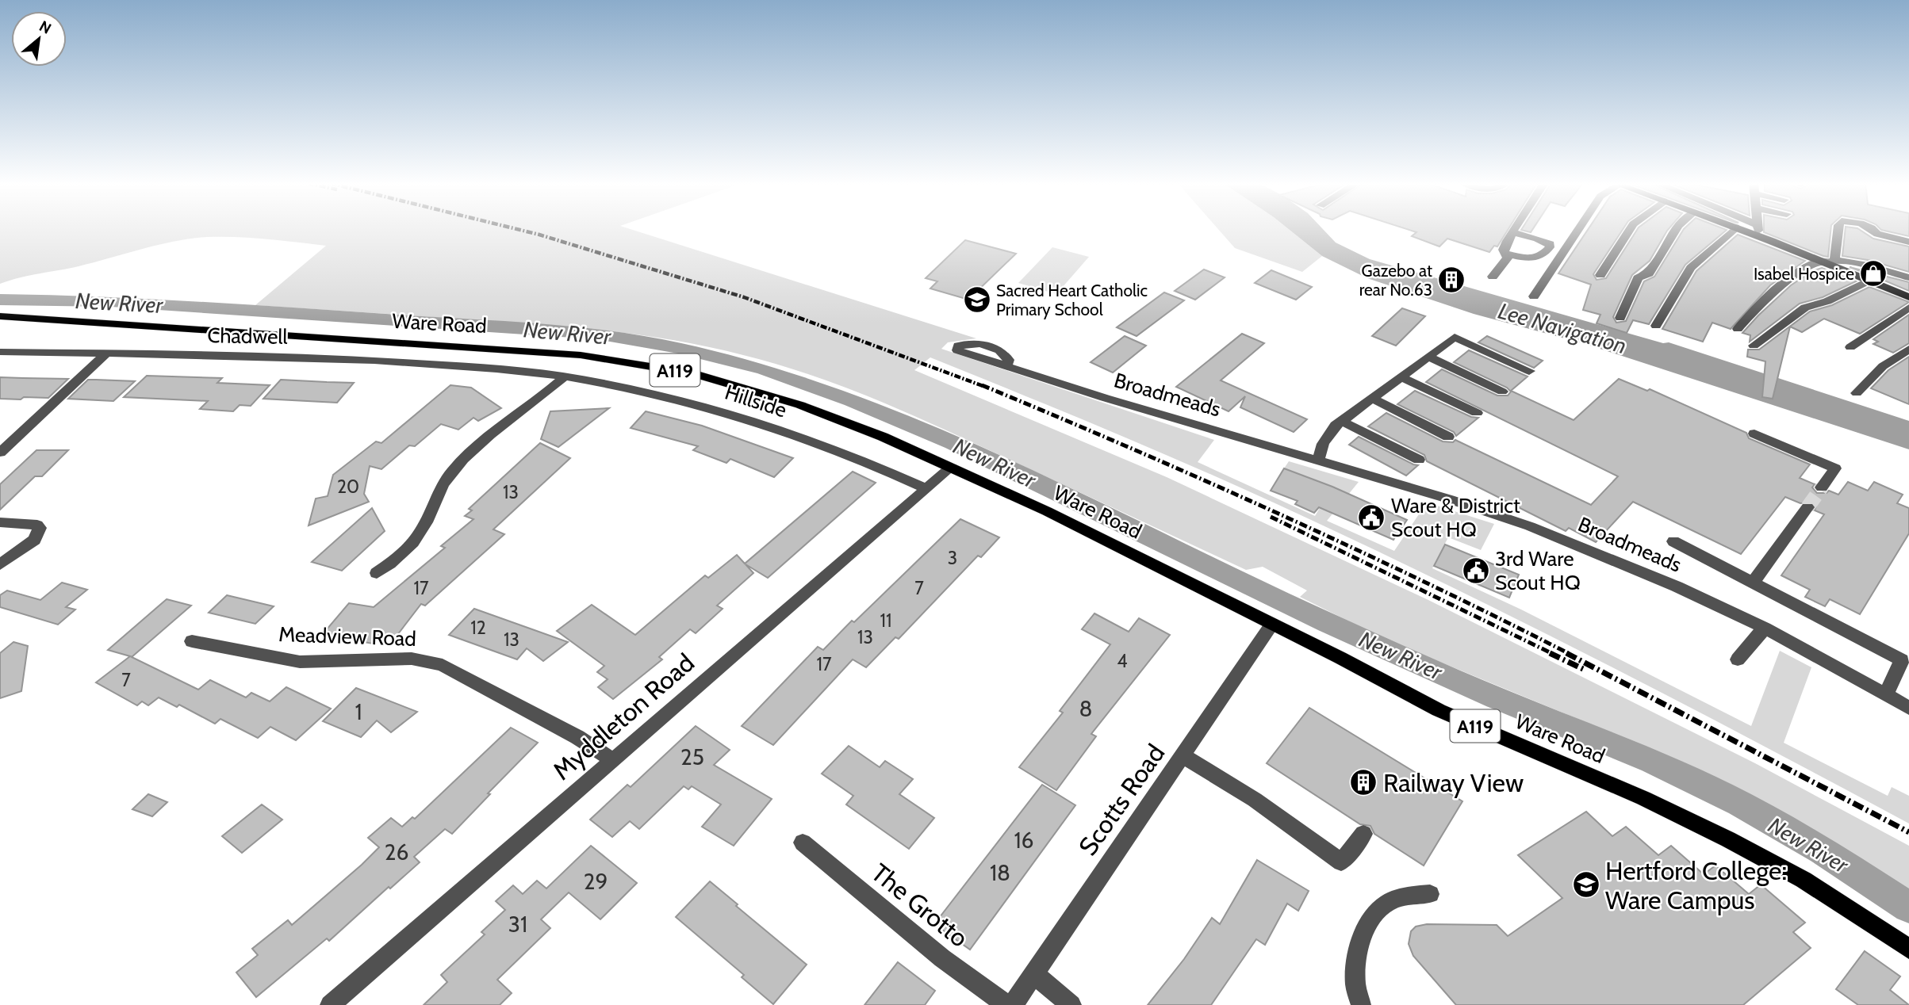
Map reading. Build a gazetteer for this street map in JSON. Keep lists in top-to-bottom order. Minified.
{"streets":{"main road":["Ware Road","A119"],"street":["Chadwell","Broadmeads","Hillside","Meadview Road","Myddleton Road","Scotts Road","The Grotto"]},"crossings":[["Ware Road","Myddleton Road"],["Ware Road","Scotts Road"],["Chadwell","Hillside"],["Hillside","Myddleton Road"],["Meadview Road","Myddleton Road"]],"water":["New River","Lee Navigation"],"places":{"shop":["Isabel Hospice"],"building":["Gazebo at rear No.63","Railway View"],"school or university":["Sacred Heart Catholic Primary School","Hertford College: Ware Campus"],"public building":["Ware & District Scout HQ","3rd Ware Scout HQ"]},"house_numbers":["20","13","3","17","7","11","12","13","13","4","17","7","8","1","25","16","26","18","29","31"],"north":"top right"}
